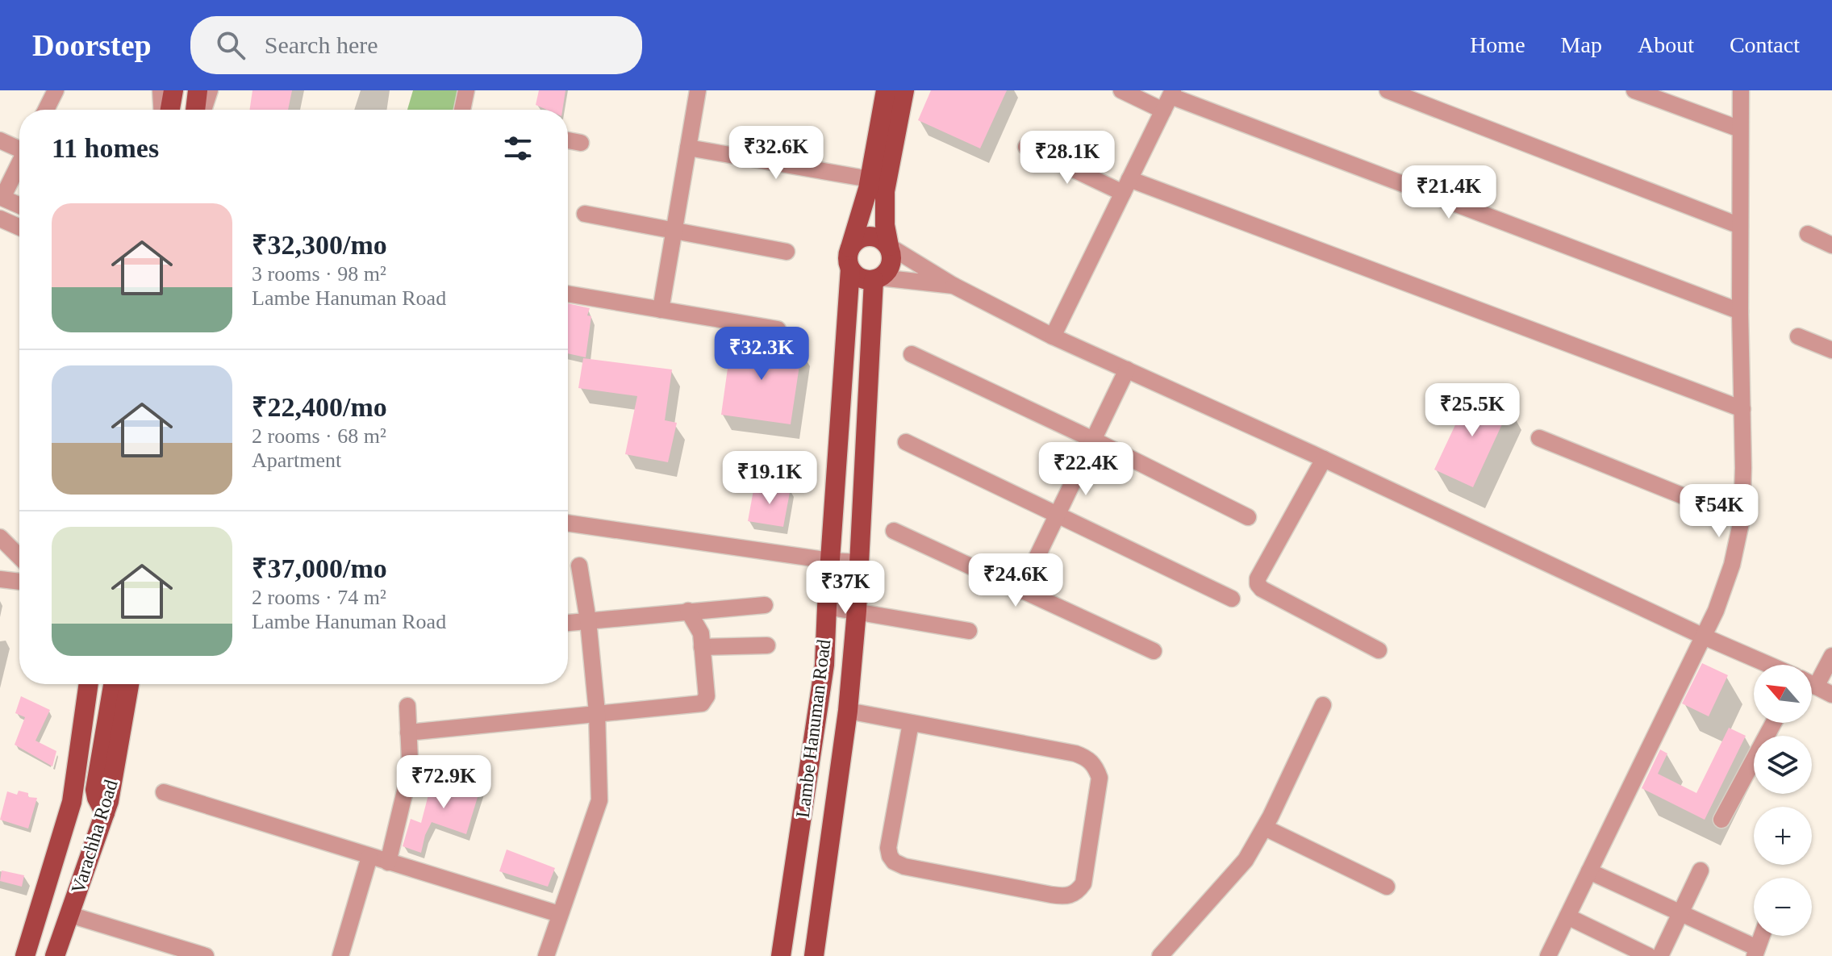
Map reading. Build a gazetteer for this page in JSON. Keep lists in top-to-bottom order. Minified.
{"streets":{"main road":["Lambe Hanuman Road","Varachha Road"]},"north":"top left","page":{"header":"Doorstep","search":"Search here","nav":["Home","Map","About","Contact"],"heading":"11 homes","price":["₹32.6K","₹28.1K","₹21.4K","₹32.3K","₹25.5K","₹22.4K","₹19.1K","₹54K","₹24.6K","₹37K","₹72.9K"],"list":[{"name":"₹32,300/mo","note":"3 rooms · 98 m² · Lambe Hanuman Road"},{"name":"₹22,400/mo","note":"2 rooms · 68 m² · Apartment"},{"name":"₹37,000/mo","note":"2 rooms · 74 m² · Lambe Hanuman Road"}],"map_buttons":["+","−"]}}
